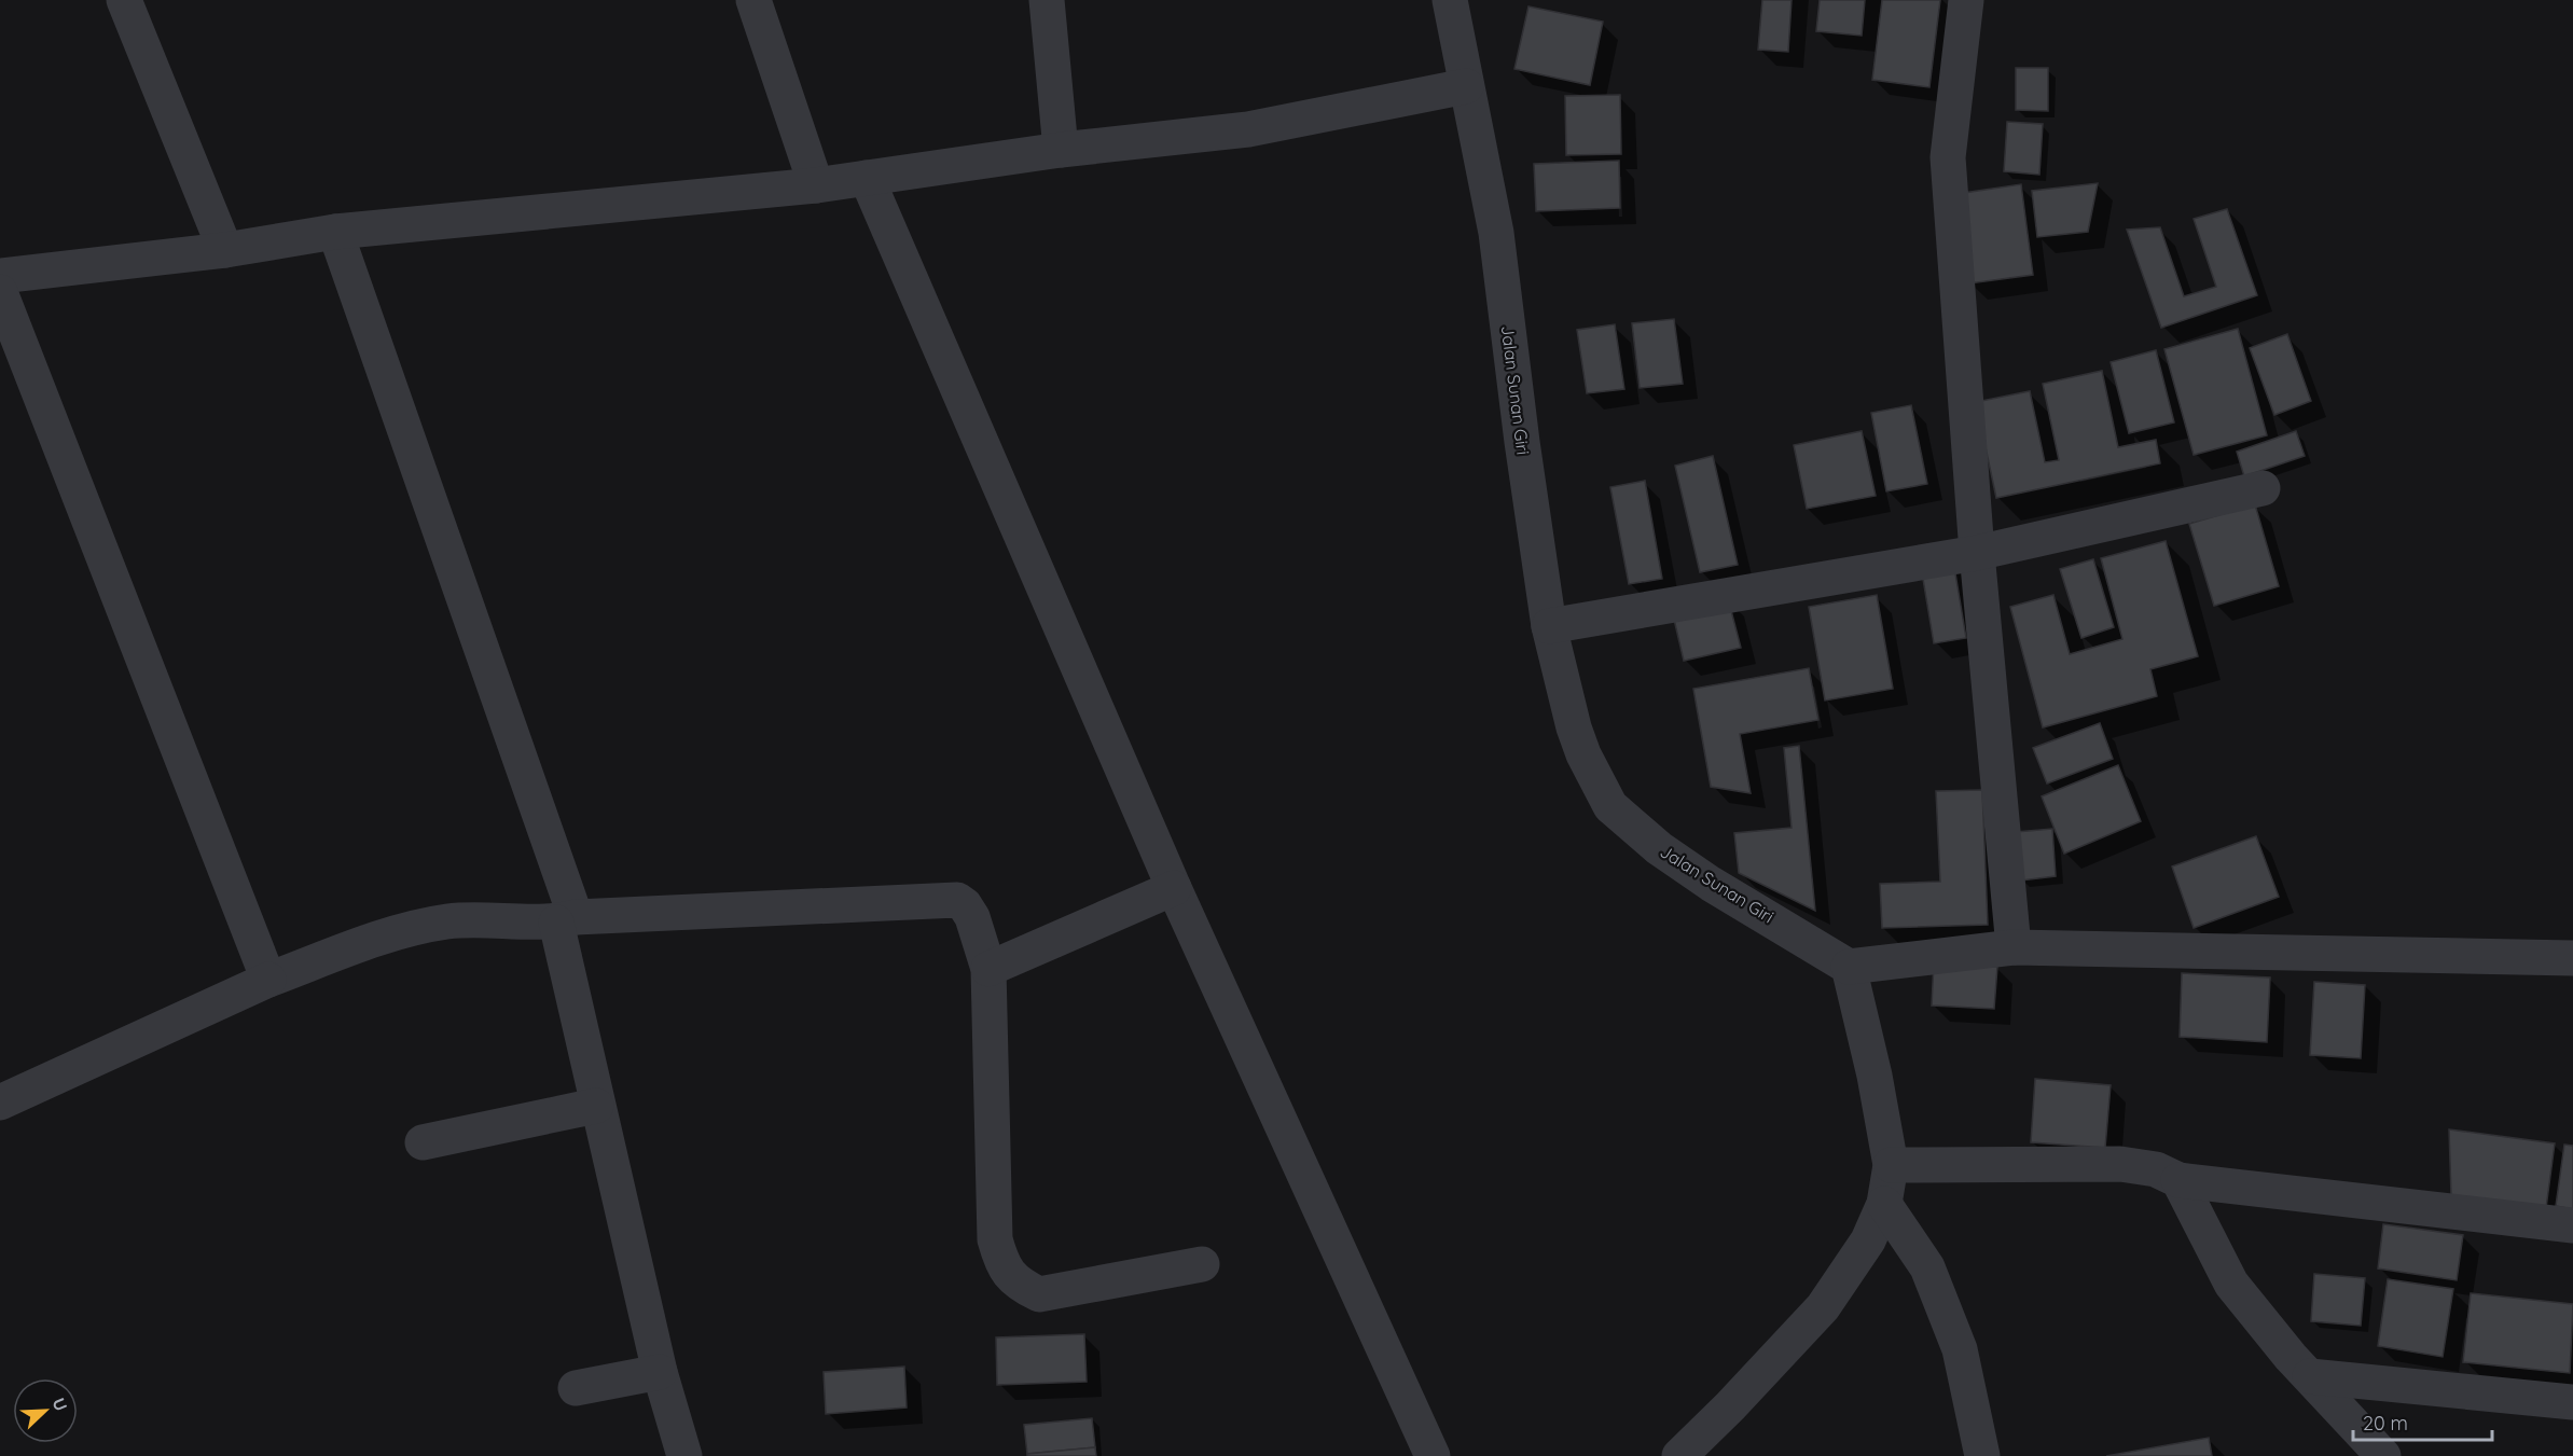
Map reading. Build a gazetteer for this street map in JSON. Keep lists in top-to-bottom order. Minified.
{"streets":{"street":["Jalan Sunan Giri"]},"scale_bar":"20 m","north":"top right"}
